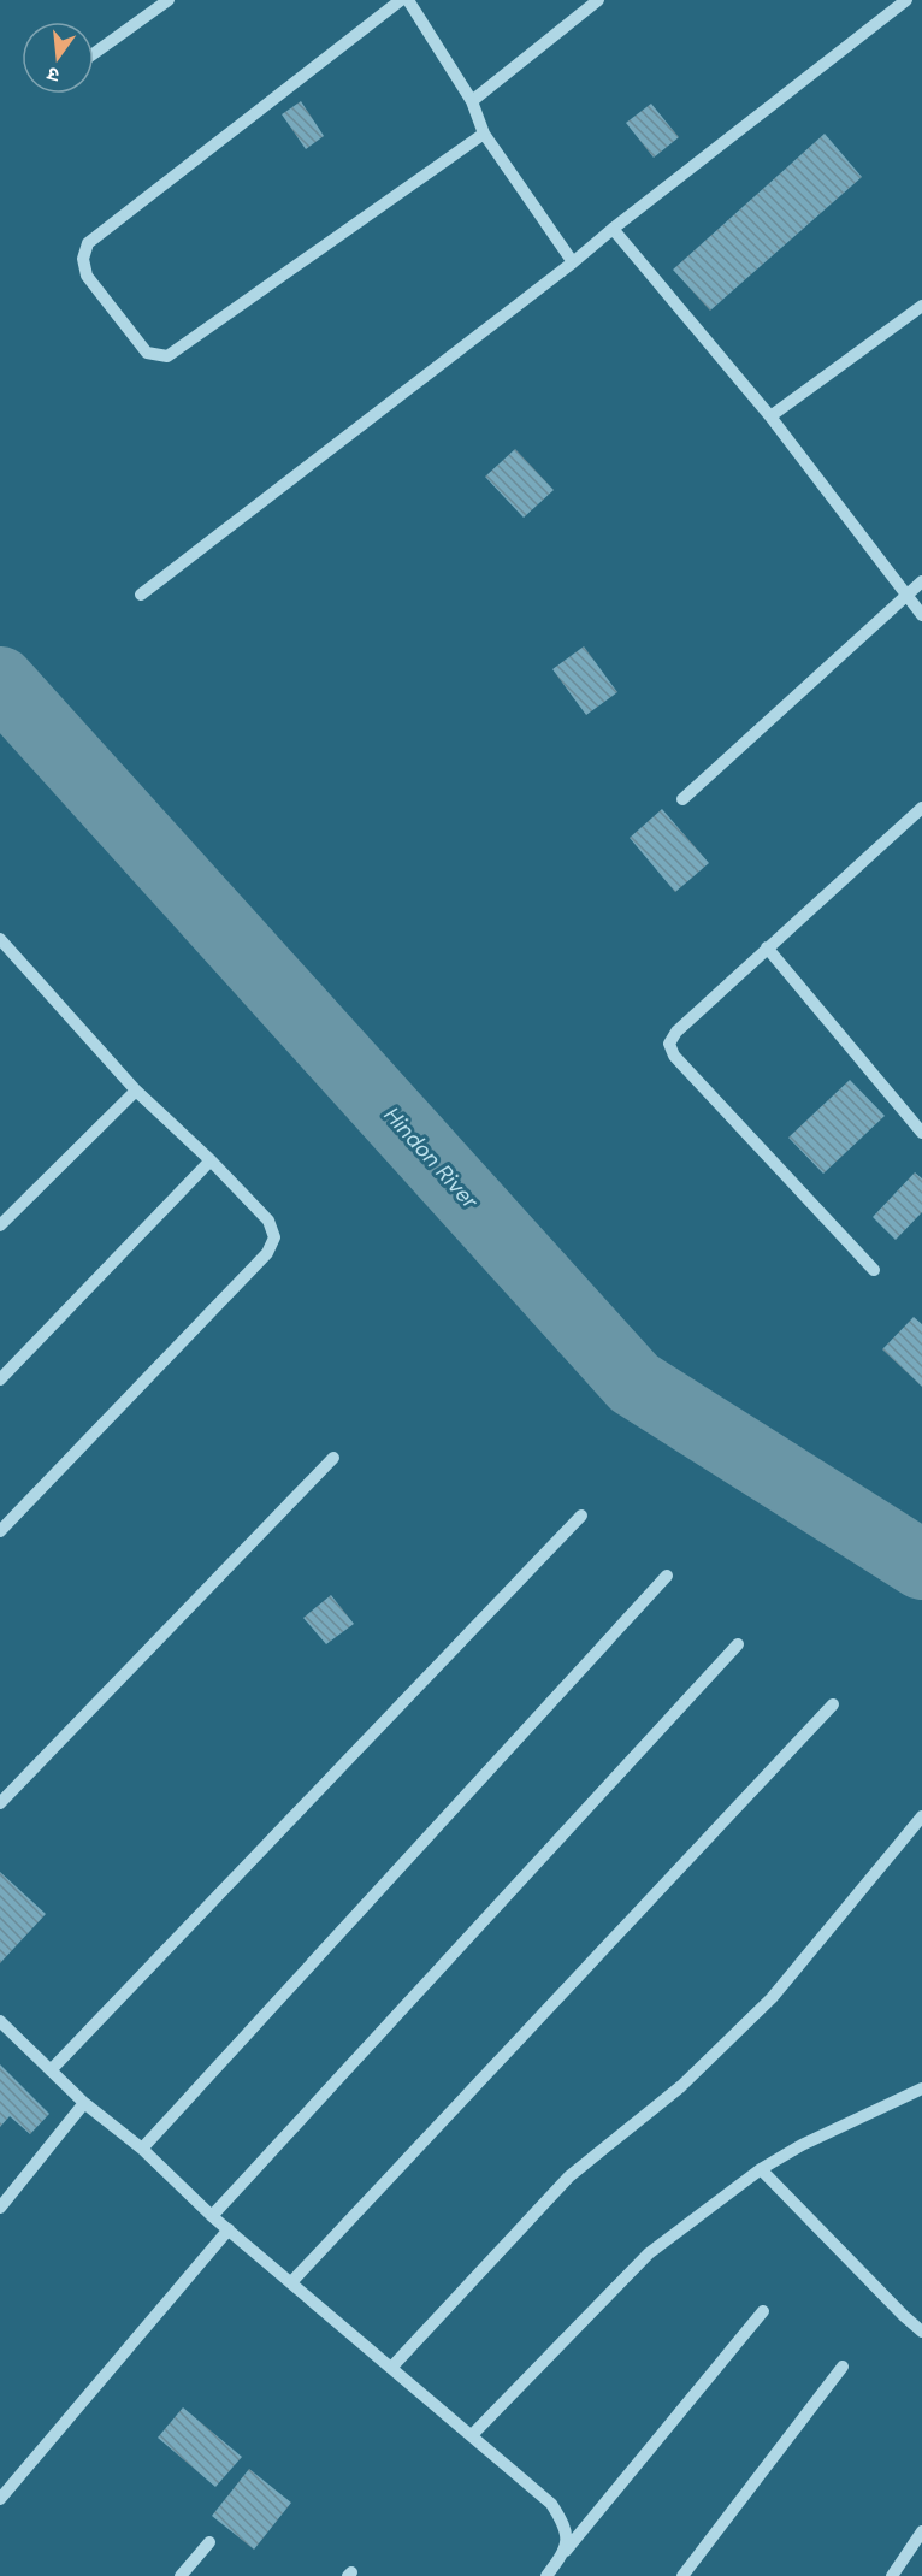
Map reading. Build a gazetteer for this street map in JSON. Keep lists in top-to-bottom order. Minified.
{"water":["Hindon River"],"north":"bottom"}
